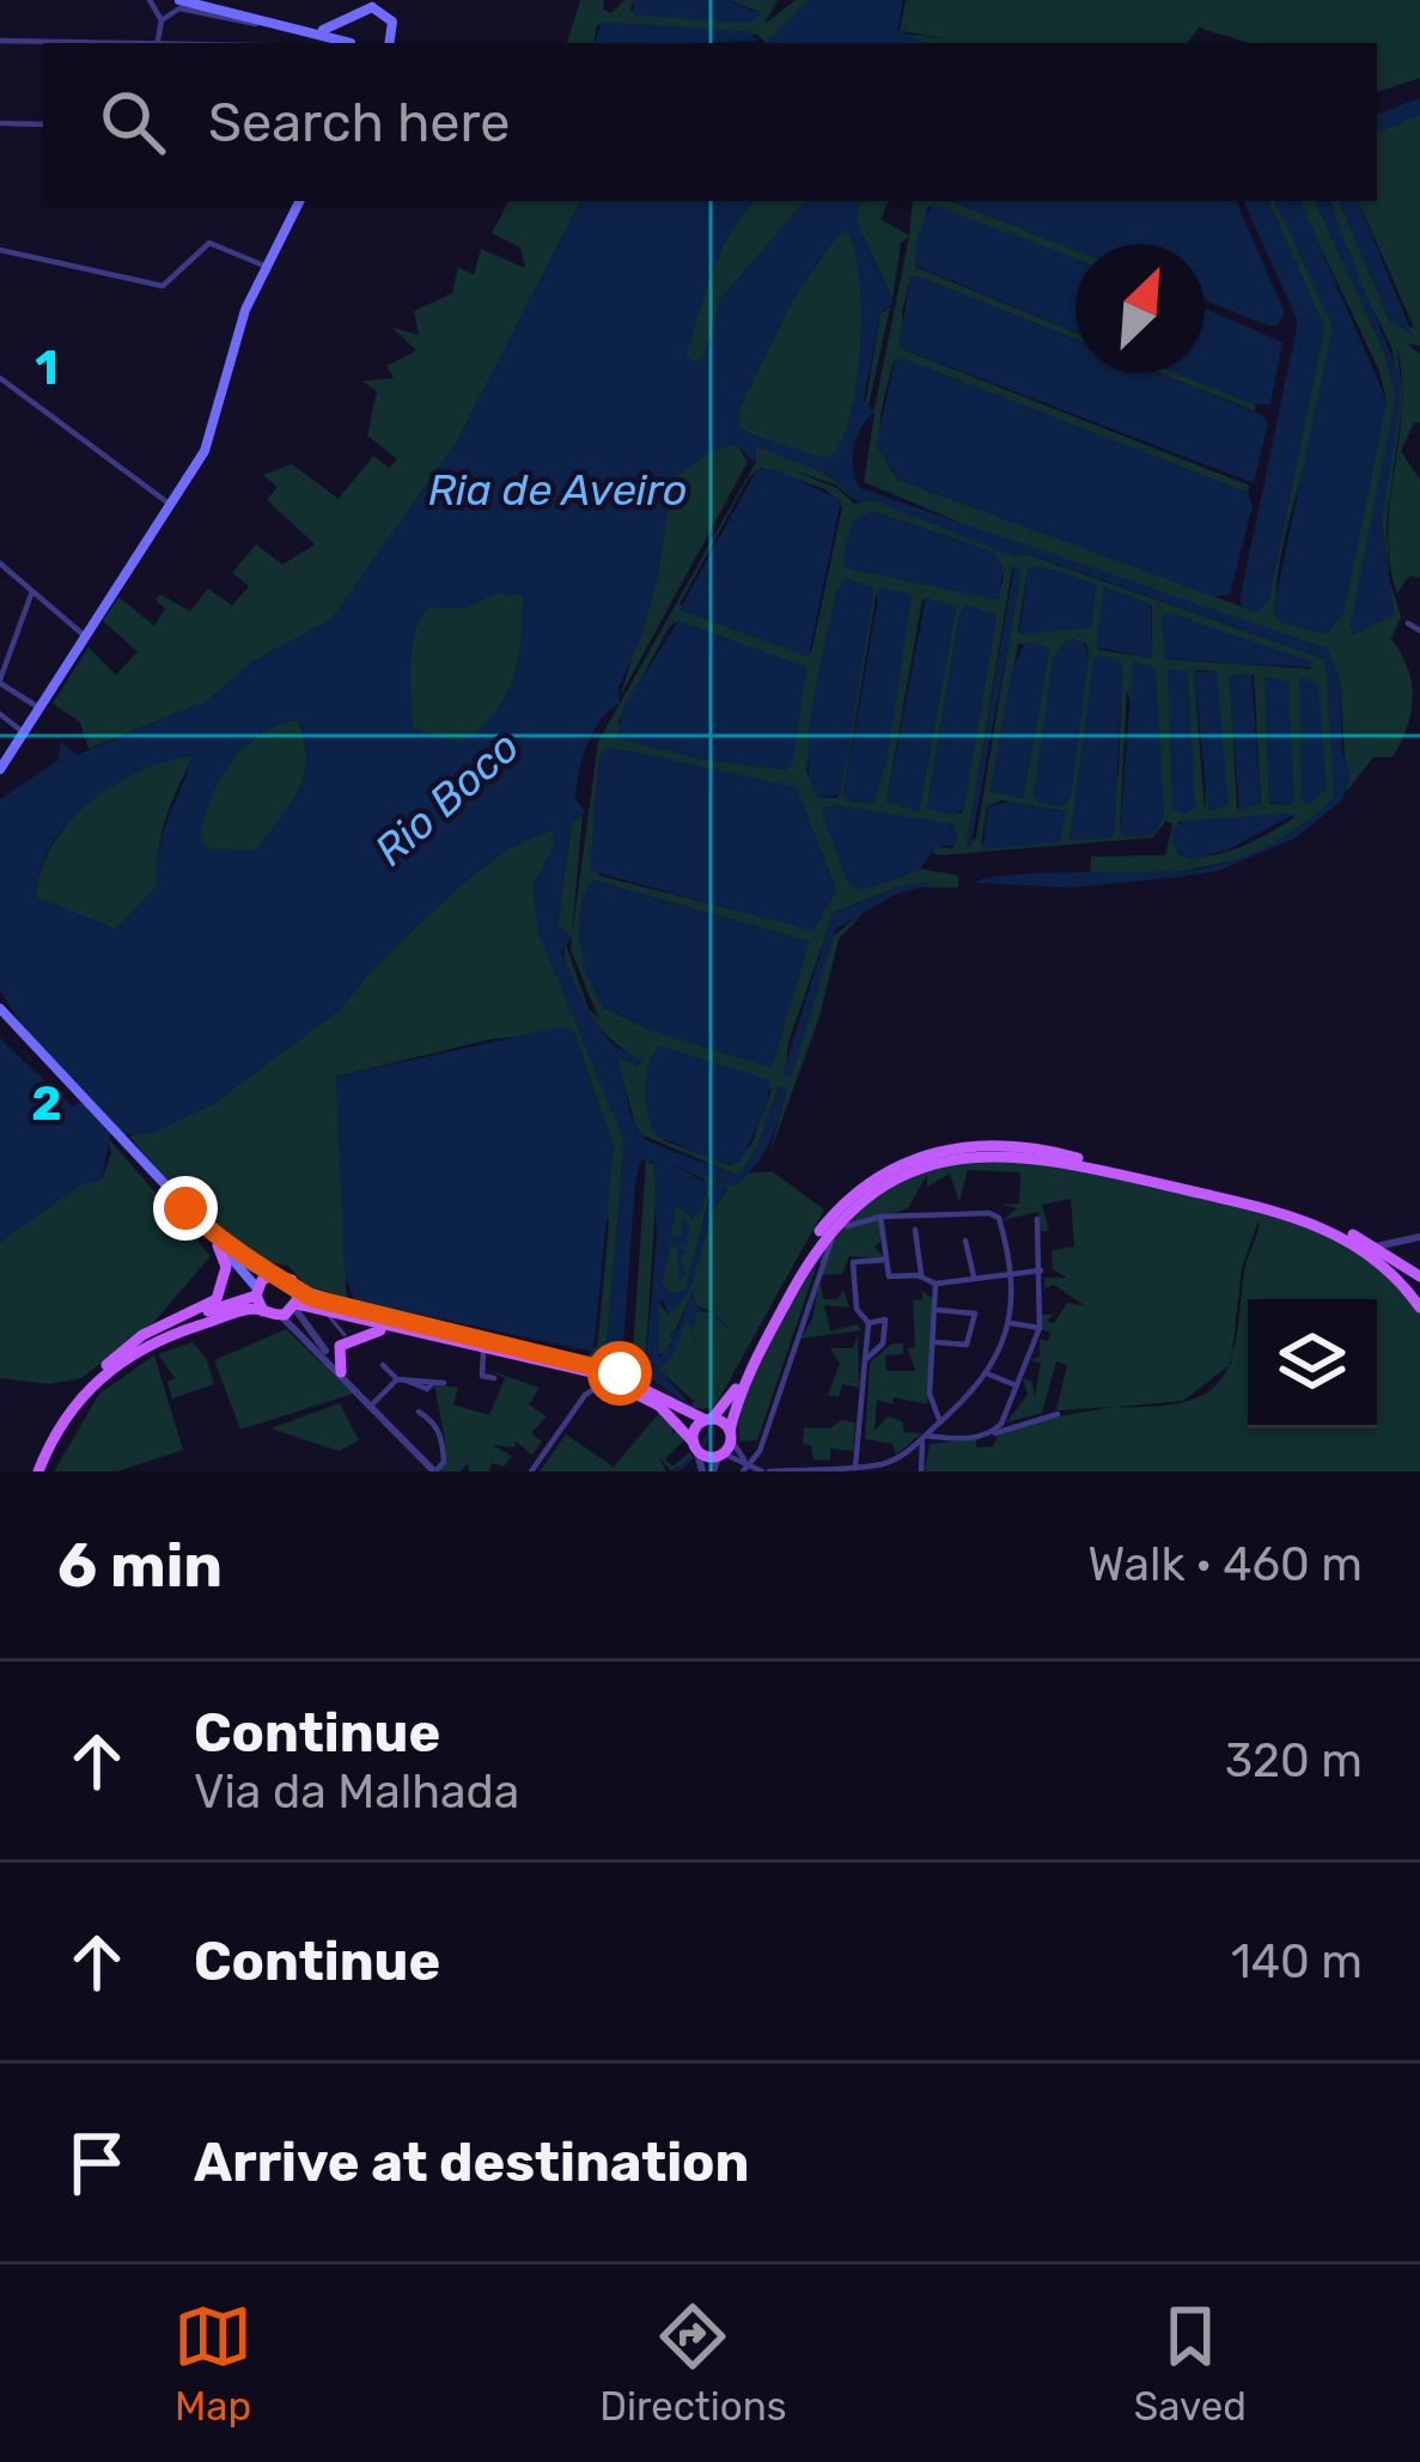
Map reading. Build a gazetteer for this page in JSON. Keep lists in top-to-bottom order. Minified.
{"water":["Ria de Aveiro","Rio Boco"],"north":"top right","page":{"search":"Search here","heading":["6 min","Walk · 460 m"],"list":[["Continue","Via da Malhada","320 m"],["Continue","140 m"],"Arrive at destination"],"nav":["Map","Directions","Saved"]},"grid":{"rows":["1","2"]}}
